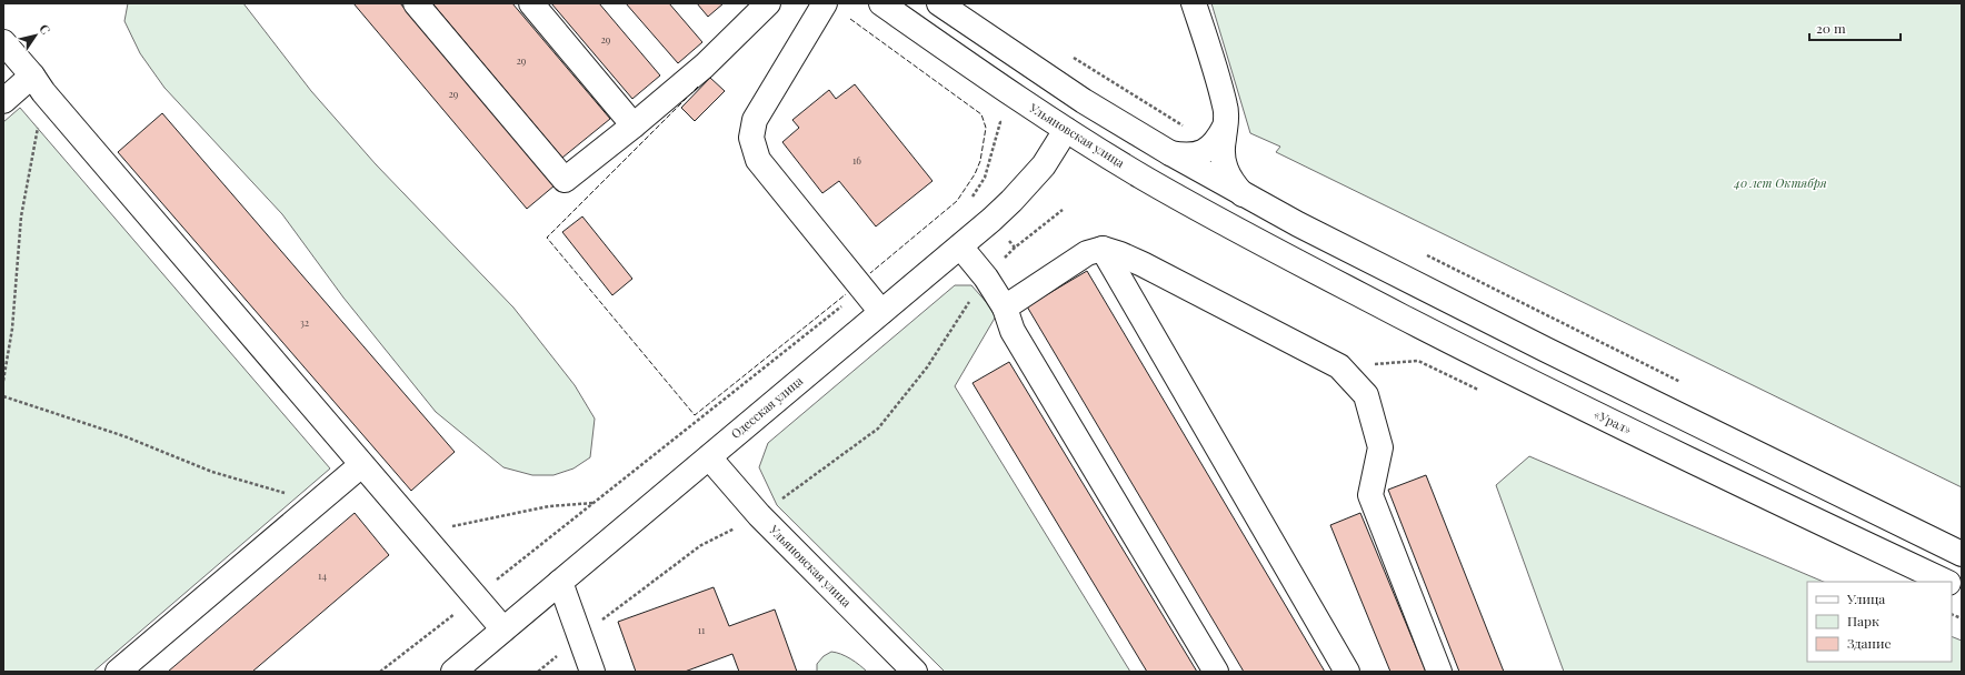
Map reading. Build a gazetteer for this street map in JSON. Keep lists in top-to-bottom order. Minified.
{"streets":{"main road":["Ульяновская улица","Одесская улица","«Урал»"]},"crossings":[["Ульяновская улица","Одесская улица"],["Ульяновская улица","«Урал»"]],"parks":["40 лет Октября"],"house_numbers":["29","29","29","16","32","14","11"],"legend":["Улица","Парк","Здание"],"scale_bar":"20 m","north":"top right"}
